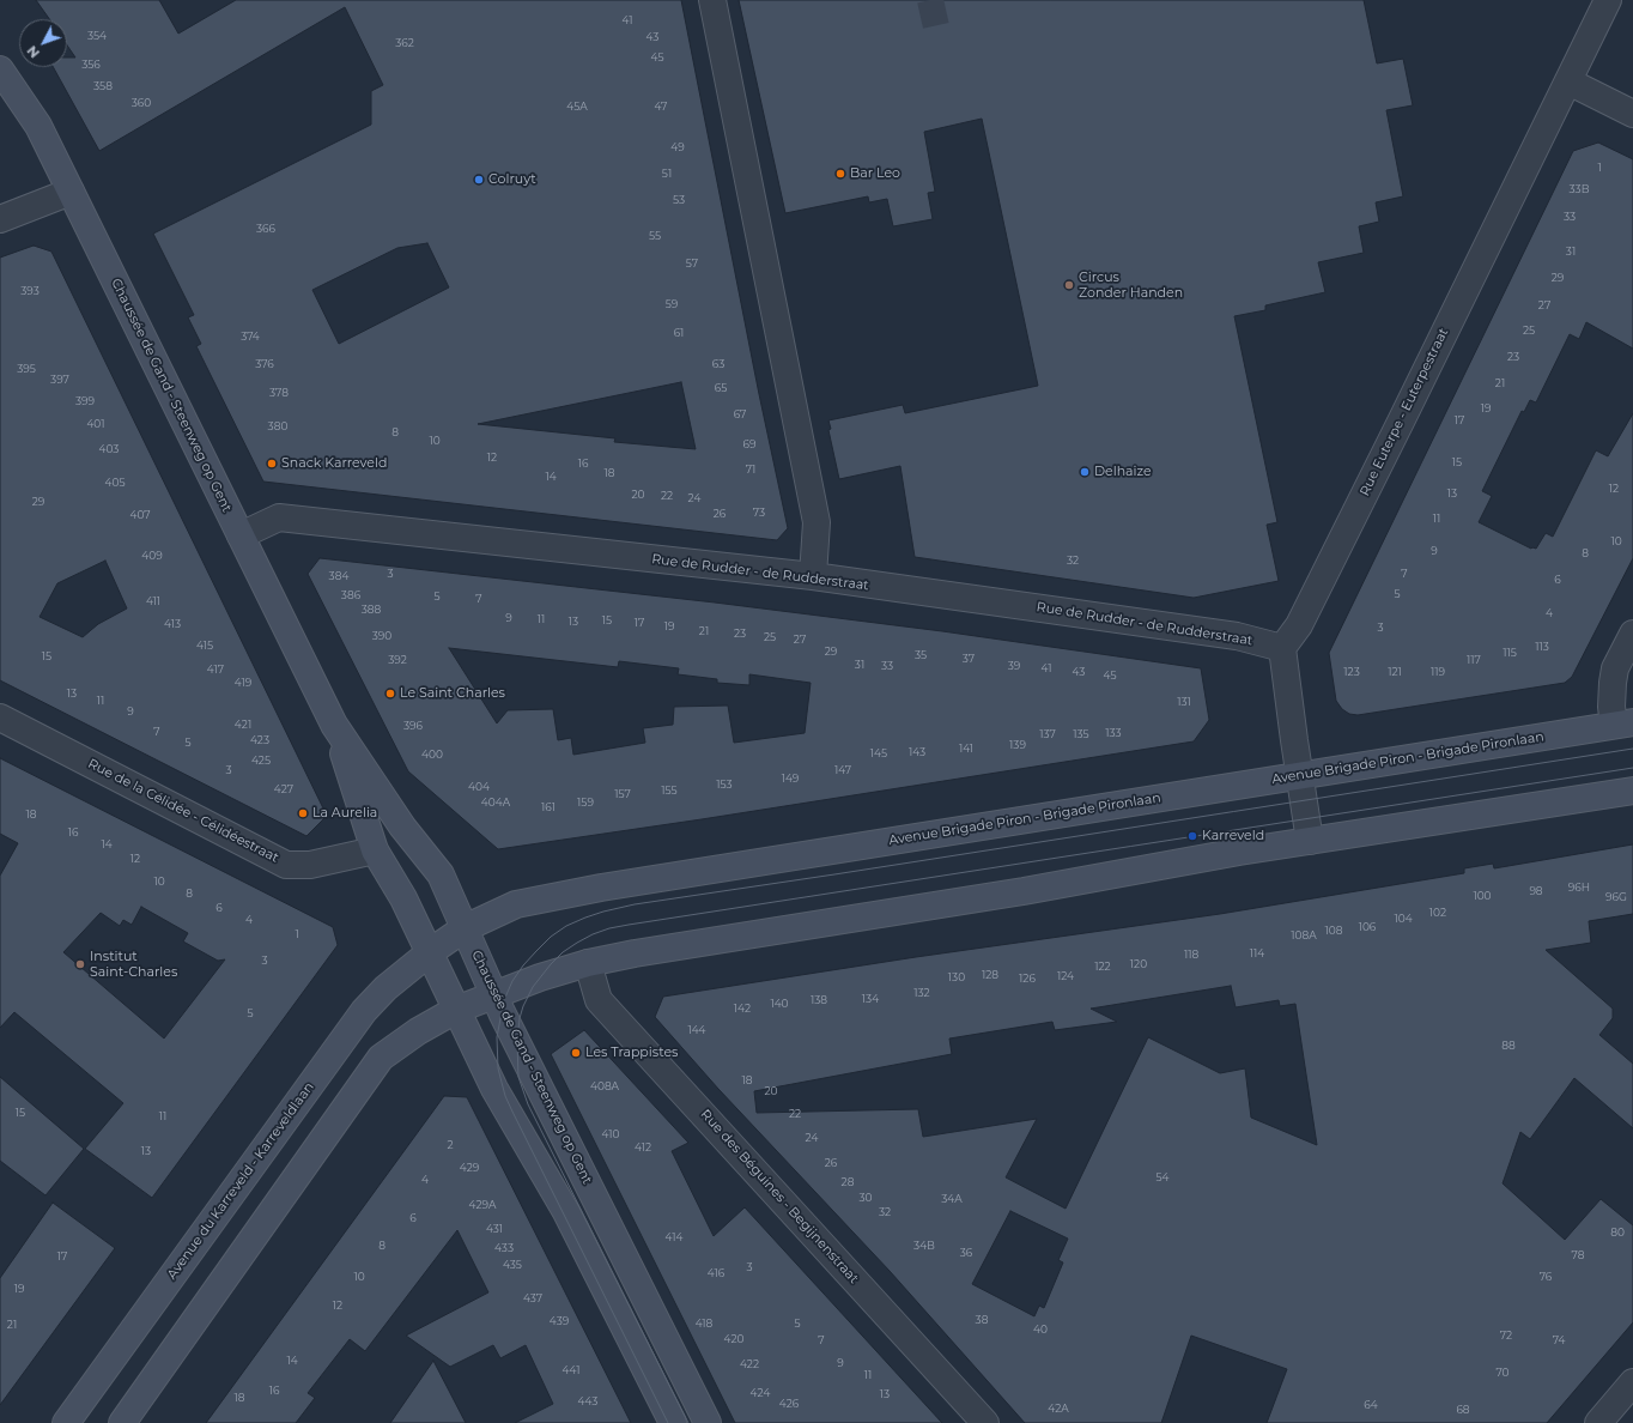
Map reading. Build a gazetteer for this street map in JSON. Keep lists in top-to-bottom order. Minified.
{"streets":{"street":["Chaussée de Gand - Steenweg op Gent","Rue Euterpe - Euterpestraat","Rue de Rudder - de Rudderstraat","Avenue Brigade Piron - Brigade Pironlaan","Rue de la Célidée - Célidéestraat","Avenue du Karreveld - Karreveldlaan","Rue des Béguines - Begijnenstraat"]},"crossings":[["Chaussée de Gand - Steenweg op Gent","Rue de Rudder - de Rudderstraat"],["Chaussée de Gand - Steenweg op Gent","Avenue Brigade Piron - Brigade Pironlaan"],["Chaussée de Gand - Steenweg op Gent","Rue de la Célidée - Célidéestraat"],["Chaussée de Gand - Steenweg op Gent","Avenue du Karreveld - Karreveldlaan"],["Rue Euterpe - Euterpestraat","Rue de Rudder - de Rudderstraat"],["Avenue Brigade Piron - Brigade Pironlaan","Avenue du Karreveld - Karreveldlaan"]],"places":["Bar Leo","Colruyt","Circus Zonder Handen","Snack Karreveld","Delhaize","Le Saint Charles","La Aurelia","Karreveld","Institut Saint-Charles","Les Trappistes"],"house_numbers":["41","354","43","362","45","356","358","360","45A","47","49","1","51","33B","53","33","366","55","31","57","29","393","59","27","25","61","374","23","376","63","395","397","21","65","378","399","19","67","17","401","380","8","10","69","403","12","15","16","71","18","14","405","12","13","20","22","24","29","73","26","407","11","10","9","8","409","32","3","7","384","6","5","386","5","7","411","388","4","9","11","15","13","17","413","19","3","21","23","390","25","27","415","113","29","115","35","15","37","392","117","31","33","39","41","417","43","123","121","119","45","419","13","11","131","9","421","396","7","133","137","135","423","5","139","141","143","145","400","425","3","147","149","153","404","427","155","157","404A","159","161","18","16","14","12","10","96H","98","8","100","96G","6","102","104","4","106","108","1","108A","114","118","3","120","122","128","124","130","126","132","134","138","140","142","5","144","88","18","408A","20","15","22","11","410","24","2","412","13","26","429","54","4","28","30","34A","429A","32","6","431","80","414","8","34B","433","36","78","17","435","3","416","10","76","19","437","12","38","439","418","5","21","40","72","420","7","74","14","9","422","441","70","11","16","424","13","18","443","426","64","42A","68"],"north":"bottom left"}
